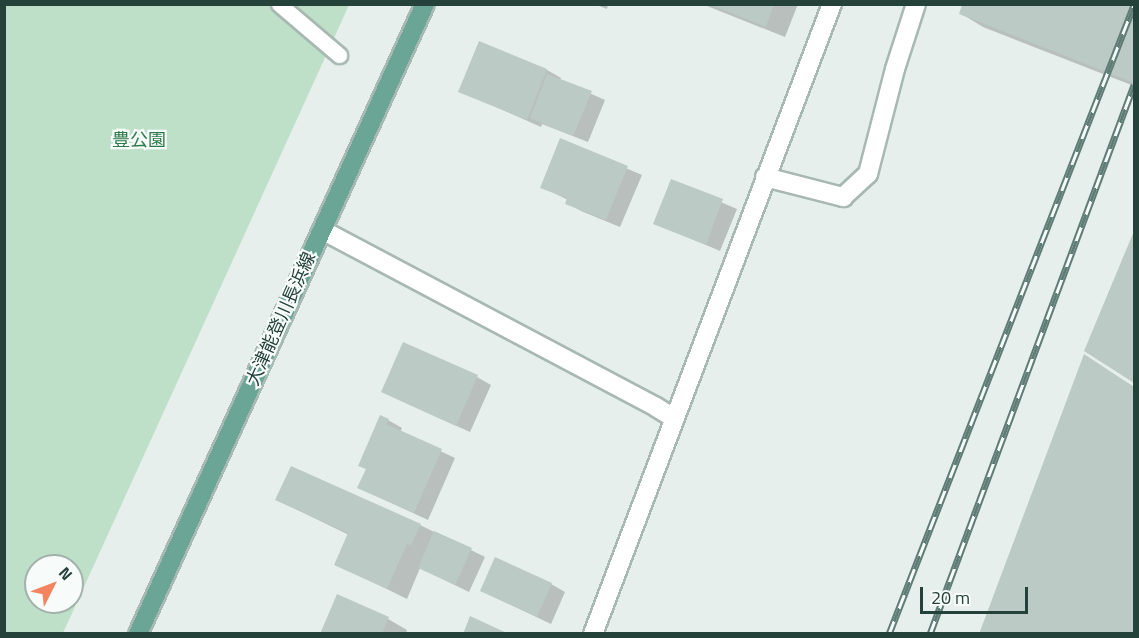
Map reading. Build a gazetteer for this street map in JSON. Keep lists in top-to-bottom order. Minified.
{"streets":{"main road":["大津能登川長浜線"]},"parks":["豊公園"],"scale_bar":"20 m","north":"top right"}
